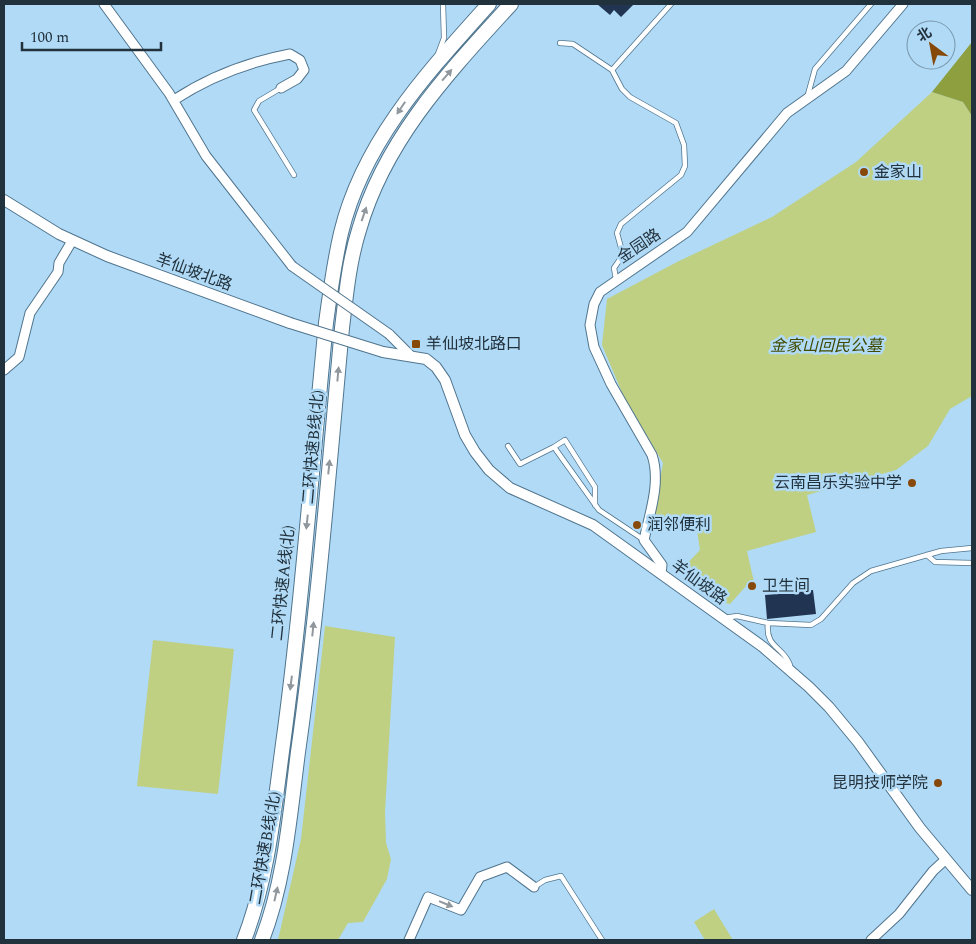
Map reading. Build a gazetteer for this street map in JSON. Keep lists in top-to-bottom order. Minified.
{"streets":{"highway":["二环快速B线(北)","二环快速A线(北)"],"street":["金园路","羊仙坡北路","羊仙坡路"]},"crossings":[["羊仙坡北路","羊仙坡路"]],"one_way":["二环快速B线(北)","二环快速A线(北)"],"parks":["金家山回民公墓"],"places":{"other":["金家山","云南昌乐实验中学","润邻便利","卫生间","昆明技师学院"],"transit":["羊仙坡北路口"]},"scale_bar":"100 m","north":"top left"}
